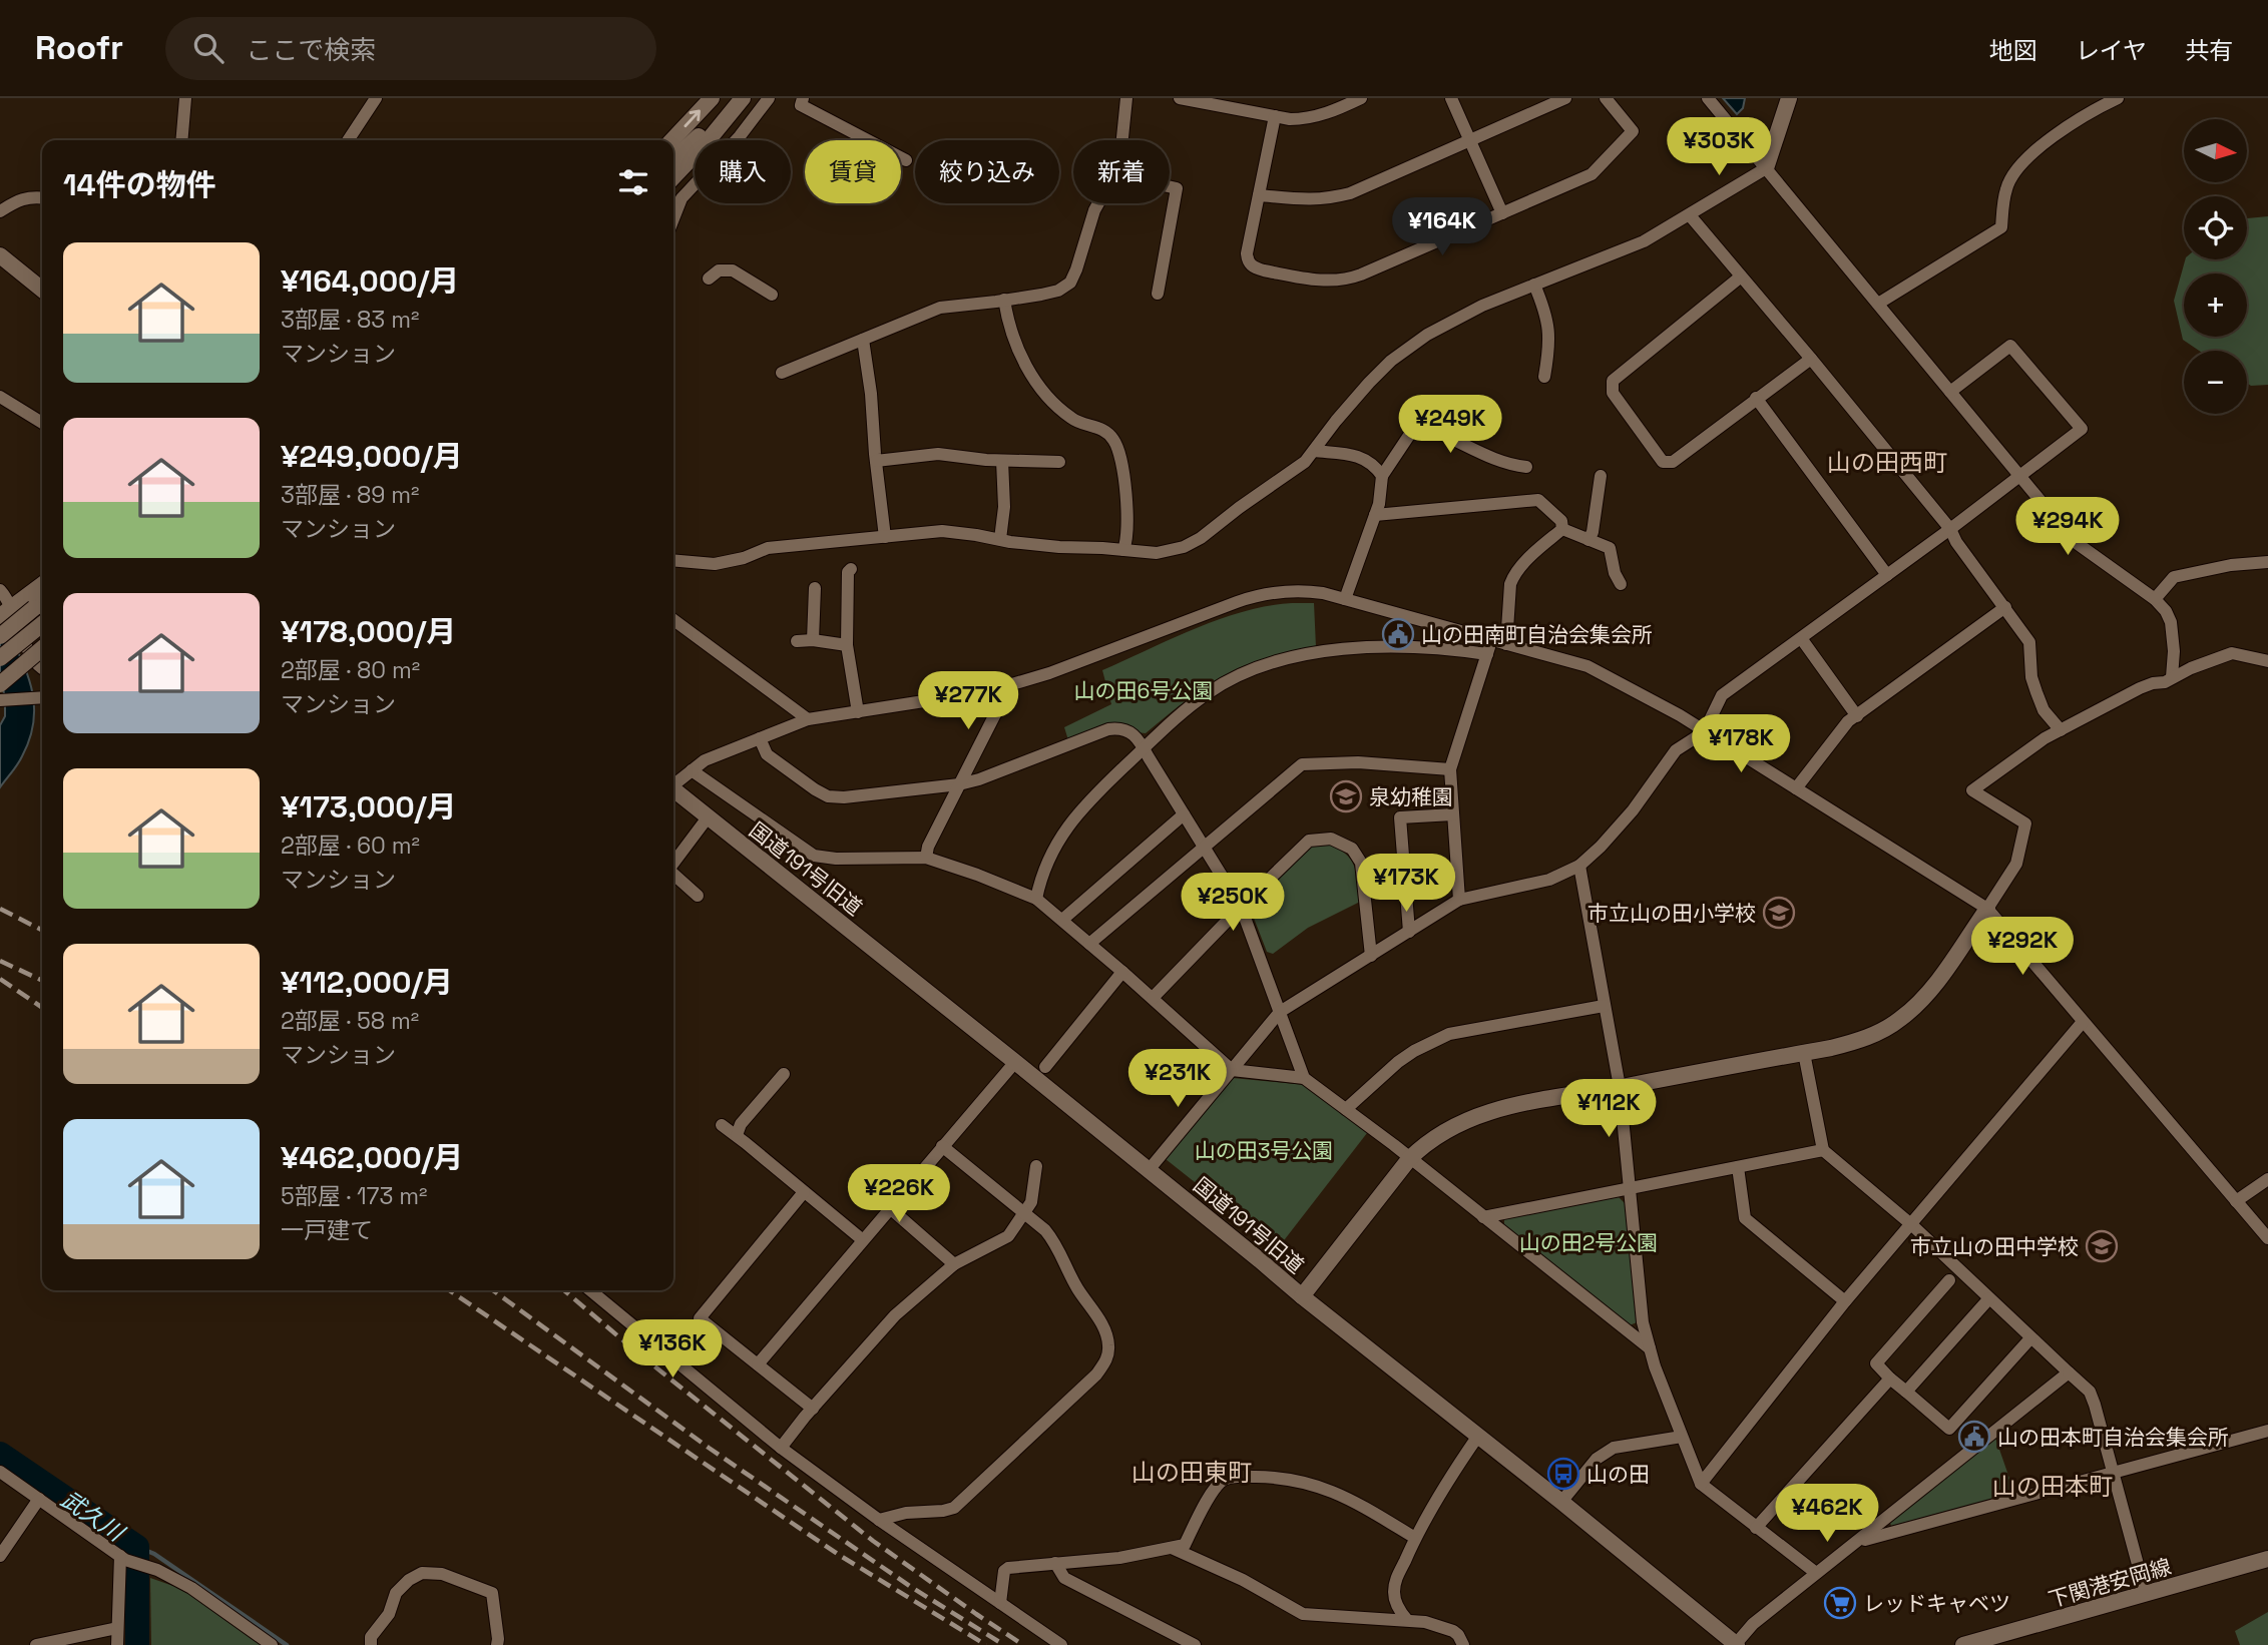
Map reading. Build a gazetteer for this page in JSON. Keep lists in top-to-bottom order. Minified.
{"streets":{"street":["国道191号旧道","下関港安岡線"]},"districts":["山の田西町","山の田東町","山の田本町"],"water":["武久川"],"parks":["山の田6号公園","山の田3号公園","山の田2号公園"],"places":{"public building":["山の田南町自治会集会所","山の田本町自治会集会所"],"school or university":["泉幼稚園","市立山の田小学校","市立山の田中学校"],"bus stop":["山の田"],"supermarket":["レッドキャベツ"]},"north":"right","page":{"header":"Roofr","search":"ここで検索","nav":["地図","レイヤ","共有"],"price":["¥303K","¥164K","¥249K","¥294K","¥277K","¥178K","¥173K","¥250K","¥292K","¥231K","¥112K","¥226K","¥136K","¥462K"],"map_buttons":["+","−"],"chip":["購入","賃貸","絞り込み","新着"],"heading":"14件の物件","list":[{"name":"¥164,000/月","note":"3部屋 · 83 m² · マンション"},{"name":"¥249,000/月","note":"3部屋 · 89 m² · マンション"},{"name":"¥178,000/月","note":"2部屋 · 80 m² · マンション"},{"name":"¥173,000/月","note":"2部屋 · 60 m² · マンション"},{"name":"¥112,000/月","note":"2部屋 · 58 m² · マンション"},{"name":"¥462,000/月","note":"5部屋 · 173 m² · 一戸建て"}]}}
